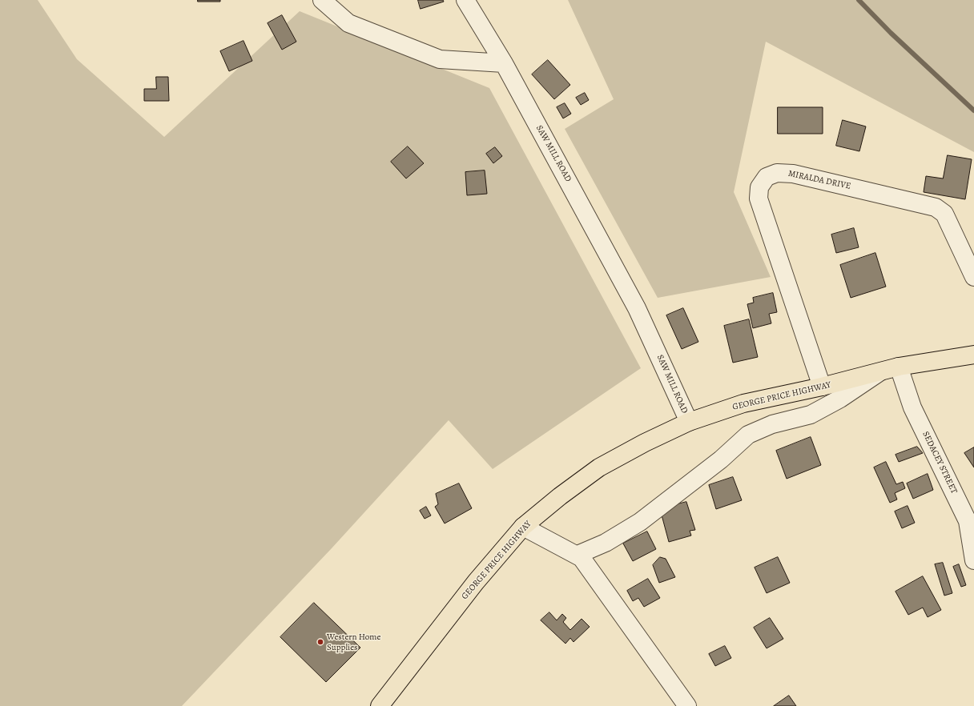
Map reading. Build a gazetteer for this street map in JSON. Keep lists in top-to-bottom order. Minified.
{"streets":{"highway":["GEORGE PRICE HIGHWAY"],"street":["SAW MILL ROAD","MIRALDA DRIVE","SEDACEY STREET"]},"crossings":[["SAW MILL ROAD","GEORGE PRICE HIGHWAY"],["MIRALDA DRIVE","GEORGE PRICE HIGHWAY"],["GEORGE PRICE HIGHWAY","SEDACEY STREET"]],"places":["Western Home Supplies"]}
